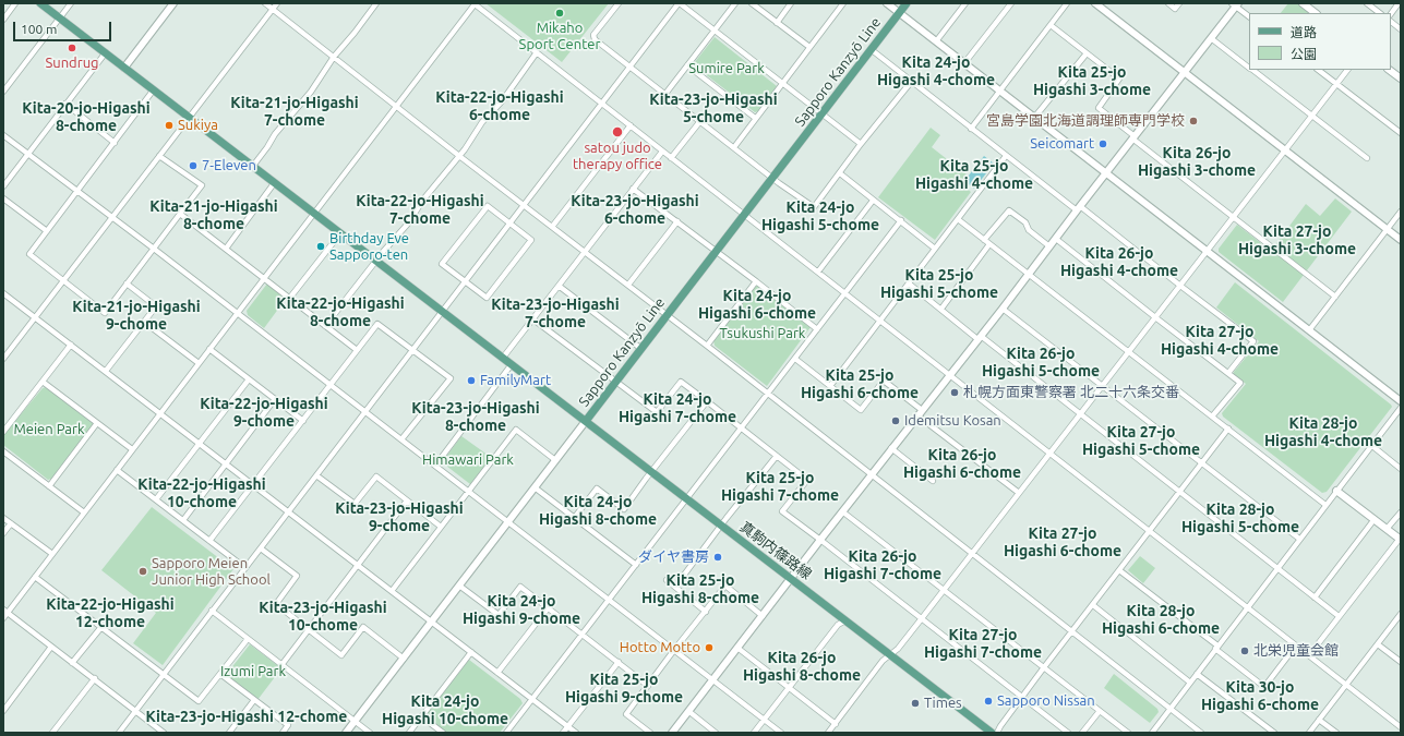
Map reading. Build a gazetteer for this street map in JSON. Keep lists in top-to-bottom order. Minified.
{"streets":{"main road":["Sapporo Kanzyō Line","真駒内篠路線"]},"crossings":[["Sapporo Kanzyō Line","真駒内篠路線"]],"districts":["Kita 24-jo Higashi 4-chome","Kita 25-jo Higashi 3-chome","Kita-22-jo-Higashi 6-chome","Kita-23-jo-Higashi 5-chome","Kita-21-jo-Higashi 7-chome","Kita-20-jo-Higashi 8-chome","Kita 26-jo Higashi 3-chome","Kita 25-jo Higashi 4-chome","Kita-22-jo-Higashi 7-chome","Kita-23-jo-Higashi 6-chome","Kita-21-jo-Higashi 8-chome","Kita 24-jo Higashi 5-chome","Kita 27-jo Higashi 3-chome","Kita 26-jo Higashi 4-chome","Kita 25-jo Higashi 5-chome","Kita 24-jo Higashi 6-chome","Kita-22-jo-Higashi 8-chome","Kita-23-jo-Higashi 7-chome","Kita-21-jo-Higashi 9-chome","Kita 27-jo Higashi 4-chome","Kita 26-jo Higashi 5-chome","Kita 25-jo Higashi 6-chome","Kita 24-jo Higashi 7-chome","Kita-22-jo-Higashi 9-chome","Kita-23-jo-Higashi 8-chome","Kita 28-jo Higashi 4-chome","Kita 27-jo Higashi 5-chome","Kita 26-jo Higashi 6-chome","Kita 25-jo Higashi 7-chome","Kita-22-jo-Higashi 10-chome","Kita 24-jo Higashi 8-chome","Kita-23-jo-Higashi 9-chome","Kita 28-jo Higashi 5-chome","Kita 27-jo Higashi 6-chome","Kita 26-jo Higashi 7-chome","Kita 25-jo Higashi 8-chome","Kita 24-jo Higashi 9-chome","Kita-22-jo-Higashi 12-chome","Kita-23-jo-Higashi 10-chome","Kita 28-jo Higashi 6-chome","Kita 27-jo Higashi 7-chome","Kita 26-jo Higashi 8-chome","Kita 25-jo Higashi 9-chome","Kita 30-jo Higashi 6-chome","Kita 24-jo Higashi 10-chome","Kita-23-jo-Higashi 12-chome"],"parks":["Sumire Park","Tsukushi Park","Meien Park","Himawari Park","Izumi Park"],"places":["Mikaho Sport Center","Sundrug","宮島学園北海道調理師専門学校","Sukiya","satou judo therapy office","Seicomart","7-Eleven","Birthday Eve Sapporo-ten","FamilyMart","札幌方面東警察署 北二十六条交番","Idemitsu Kosan","ダイヤ書房","Sapporo Meien Junior High School","Hotto Motto","北栄児童会館","Sapporo Nissan","Times"],"legend":["道路","公園"],"scale_bar":"100 m"}
